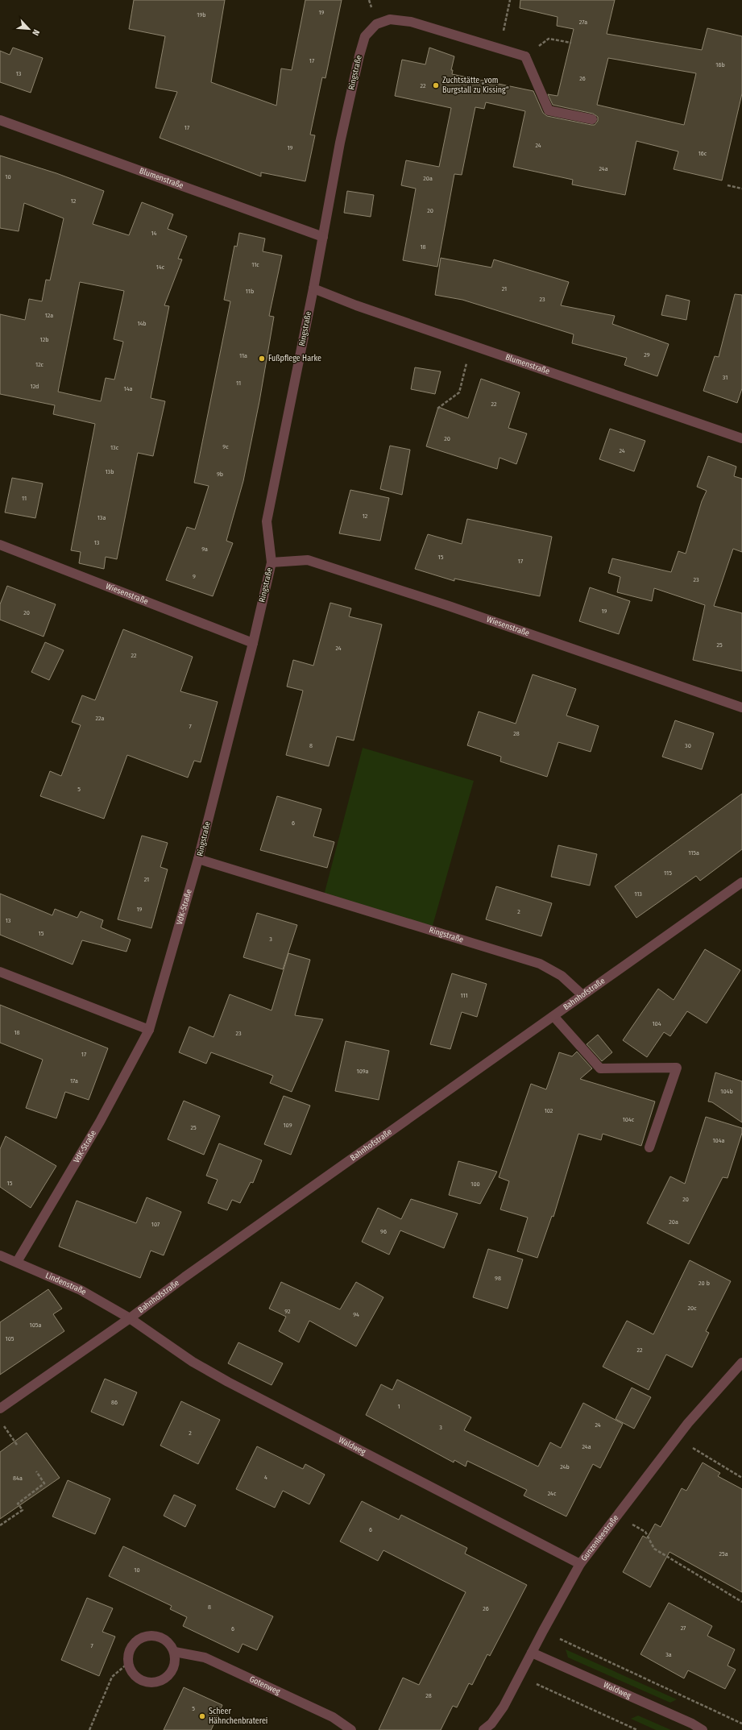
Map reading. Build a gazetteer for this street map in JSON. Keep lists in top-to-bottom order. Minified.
{"streets":{"street":["Ringstraße","Blumenstraße","Wiesenstraße","VdK-Straße","Bahnhofstraße","Lindenstraße","Waldweg","Gunzenleestraße","Gotenweg"]},"crossings":[["Ringstraße","Blumenstraße"],["Ringstraße","Wiesenstraße"],["Ringstraße","VdK-Straße"],["Ringstraße","Bahnhofstraße"],["VdK-Straße","Lindenstraße"],["Bahnhofstraße","Lindenstraße"],["Bahnhofstraße","Waldweg"],["Lindenstraße","Waldweg"],["Waldweg","Gunzenleestraße"]],"places":["Zuchtstätte „vom Burgstall zu Kissing“","Fußpflege Harke","Scheer Hähnchenbraterei"],"house_numbers":["19","19b","27a","17","16b","13","26","22","17","24","19","16c","24a","10","20a","12","20","14","18","11c","14c","21","11b","23","12a","14b","12b","29","11a","12c","31","11","12d","14a","22","20","9c","13c","24","13b","9b","11","12","13a","13","9a","15","17","9","23","19","20","25","24","22","22a","7","28","8","30","5","6","115a","115","21","113","19","2","13","15","3","111","104","18","23","17","109a","17a","104b","102","104c","109","25","104a","15","100","20","20a","107","96","98","20 b","20c","92","94","105a","105","22","86","1","24","3","2","24a","24b","4","84a","24c","6","25a","10","8","26","27","6","7","3a","28","5"],"north":"bottom right"}
